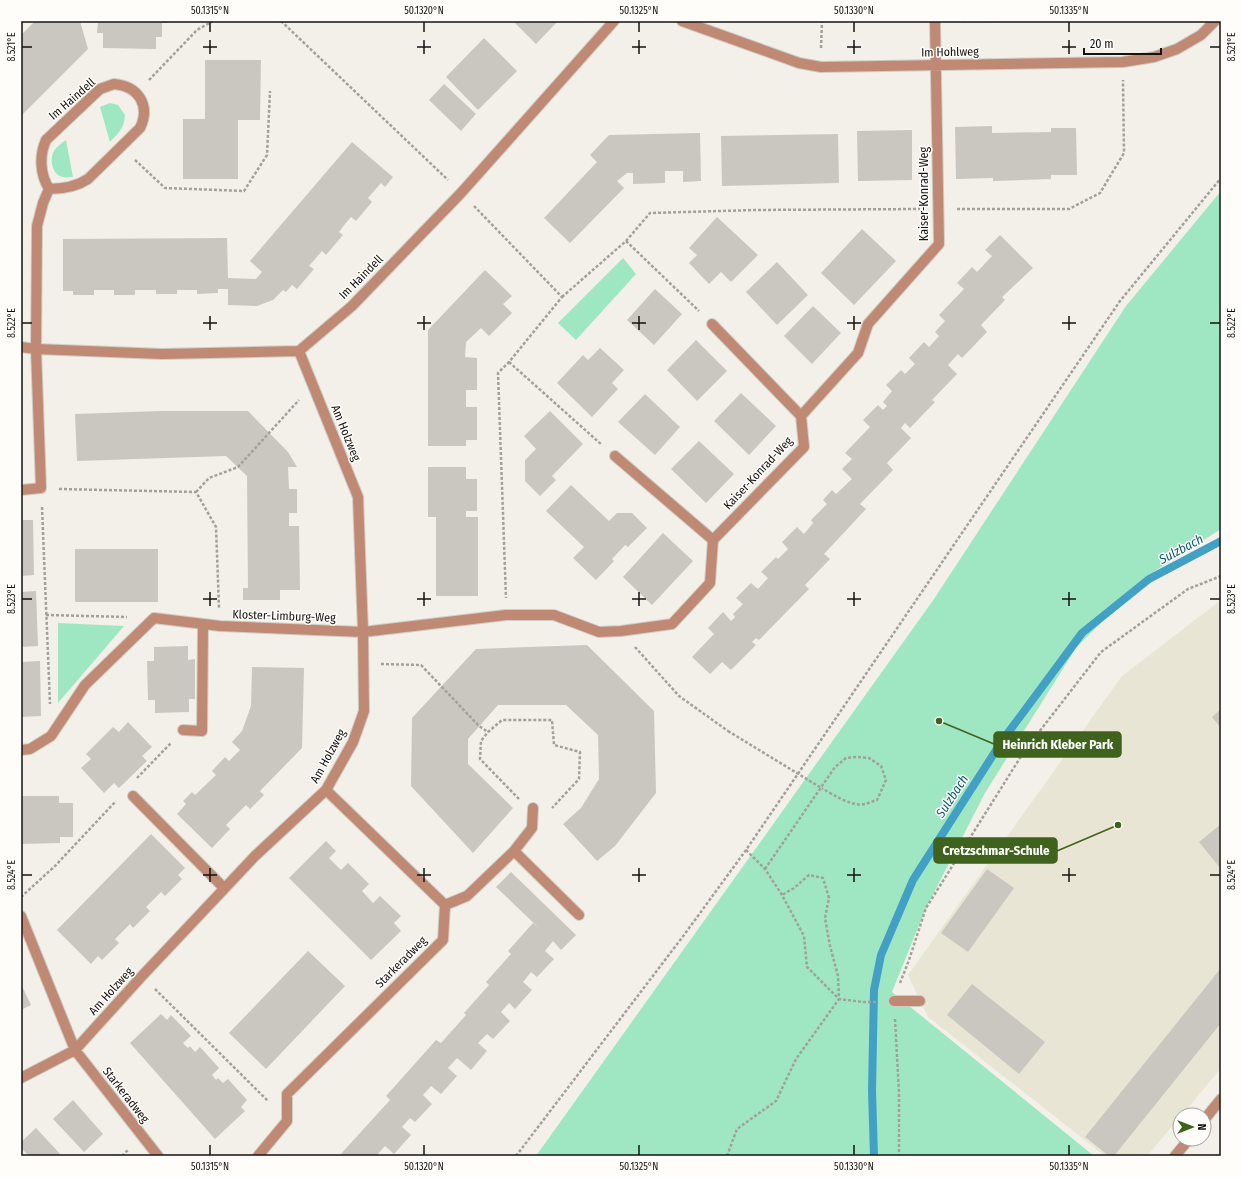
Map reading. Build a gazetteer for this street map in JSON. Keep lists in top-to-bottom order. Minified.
{"streets":{"street":["Im Hohlweg","Im Haindell","Kaiser-Konrad-Weg","Am Holzweg","Kloster-Limburg-Weg","Starkeradweg"]},"crossings":[["Im Hohlweg","Kaiser-Konrad-Weg"],["Im Haindell","Am Holzweg"],["Am Holzweg","Kloster-Limburg-Weg"],["Am Holzweg","Starkeradweg"]],"water":["Sulzbach"],"places":["Heinrich Kleber Park","Cretzschmar-Schule"],"scale_bar":"20 m","north":"right","coordinates":["50.1315°N","50.1320°N","50.1325°N","50.1330°N","50.1335°N","8.521°E","8.522°E","8.523°E","8.524°E"]}
